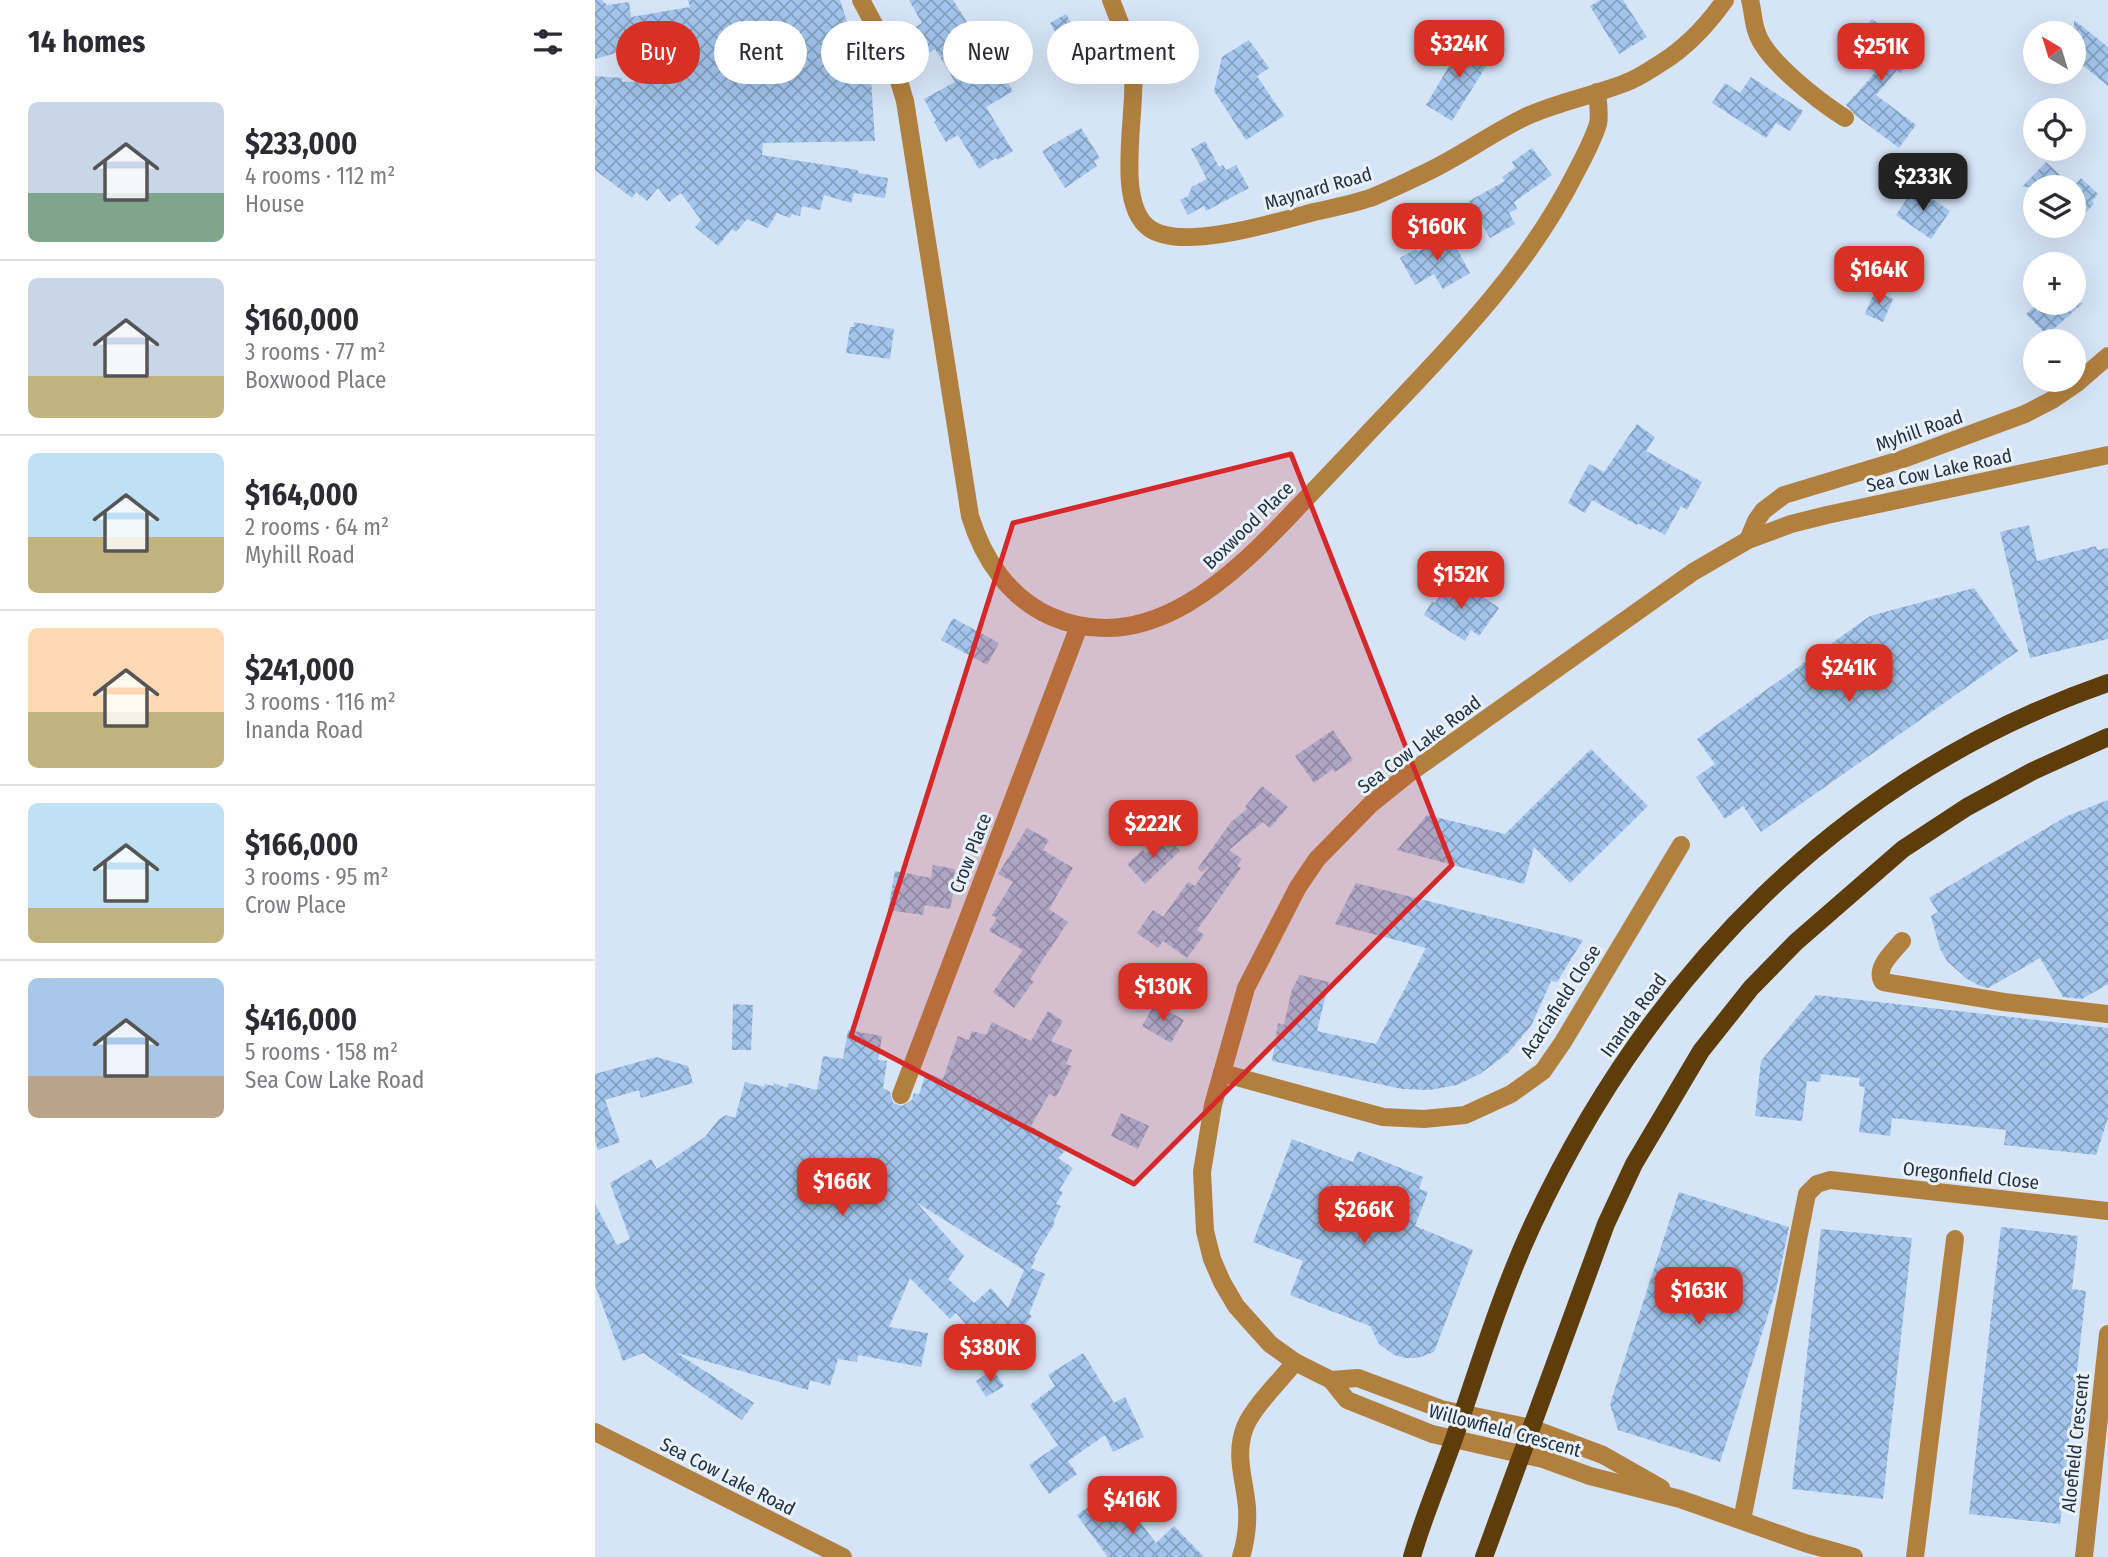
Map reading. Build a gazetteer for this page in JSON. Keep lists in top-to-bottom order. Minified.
{"streets":{"main road":["Inanda Road"],"street":["Maynard Road","Myhill Road","Sea Cow Lake Road","Boxwood Place","Crow Place","Acaciafield Close","Oregonfield Close","Willowfield Crescent","Aloefield Crescent"]},"crossings":[["Maynard Road","Boxwood Place"],["Myhill Road","Sea Cow Lake Road"],["Sea Cow Lake Road","Acaciafield Close"],["Sea Cow Lake Road","Willowfield Crescent"],["Boxwood Place","Crow Place"],["Inanda Road","Willowfield Crescent"],["Oregonfield Close","Willowfield Crescent"]],"north":"top left","page":{"heading":"14 homes","price":["$324K","$251K","$233K","$160K","$164K","$152K","$241K","$222K","$130K","$166K","$266K","$163K","$380K","$416K"],"map_buttons":["+","−"],"chip":["Buy","Rent","Filters","New","Apartment"],"list":[{"name":"$233,000","note":"4 rooms · 112 m² · House"},{"name":"$160,000","note":"3 rooms · 77 m² · Boxwood Place"},{"name":"$164,000","note":"2 rooms · 64 m² · Myhill Road"},{"name":"$241,000","note":"3 rooms · 116 m² · Inanda Road"},{"name":"$166,000","note":"3 rooms · 95 m² · Crow Place"},{"name":"$416,000","note":"5 rooms · 158 m² · Sea Cow Lake Road"}]}}
